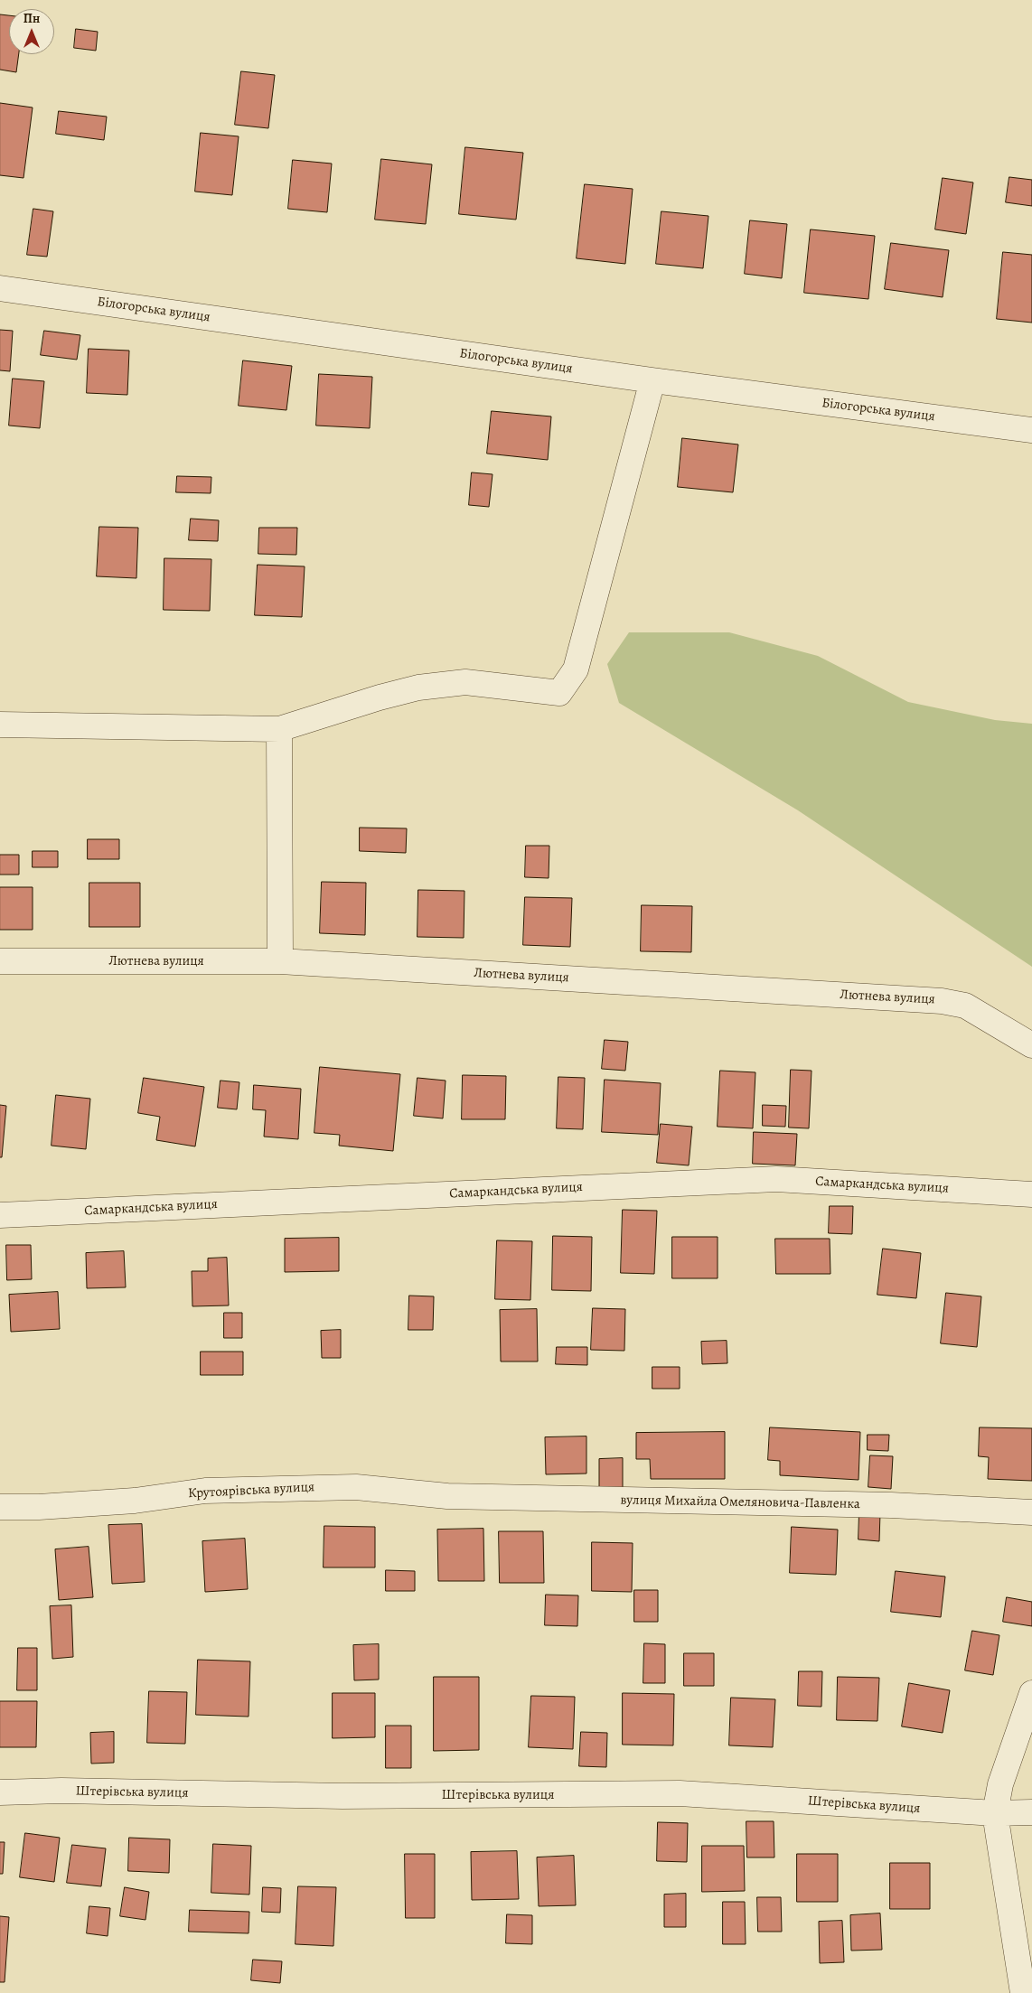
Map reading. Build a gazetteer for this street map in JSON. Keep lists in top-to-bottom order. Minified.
{"streets":{"street":["Білогорська вулиця","Лютнева вулиця","Самаркандська вулиця","Крутоярівська вулиця","вулиця Михайла Омеляновича-Павленка","Штерівська вулиця"]},"crossings":[["Крутоярівська вулиця","вулиця Михайла Омеляновича-Павленка"]],"north":"top"}
